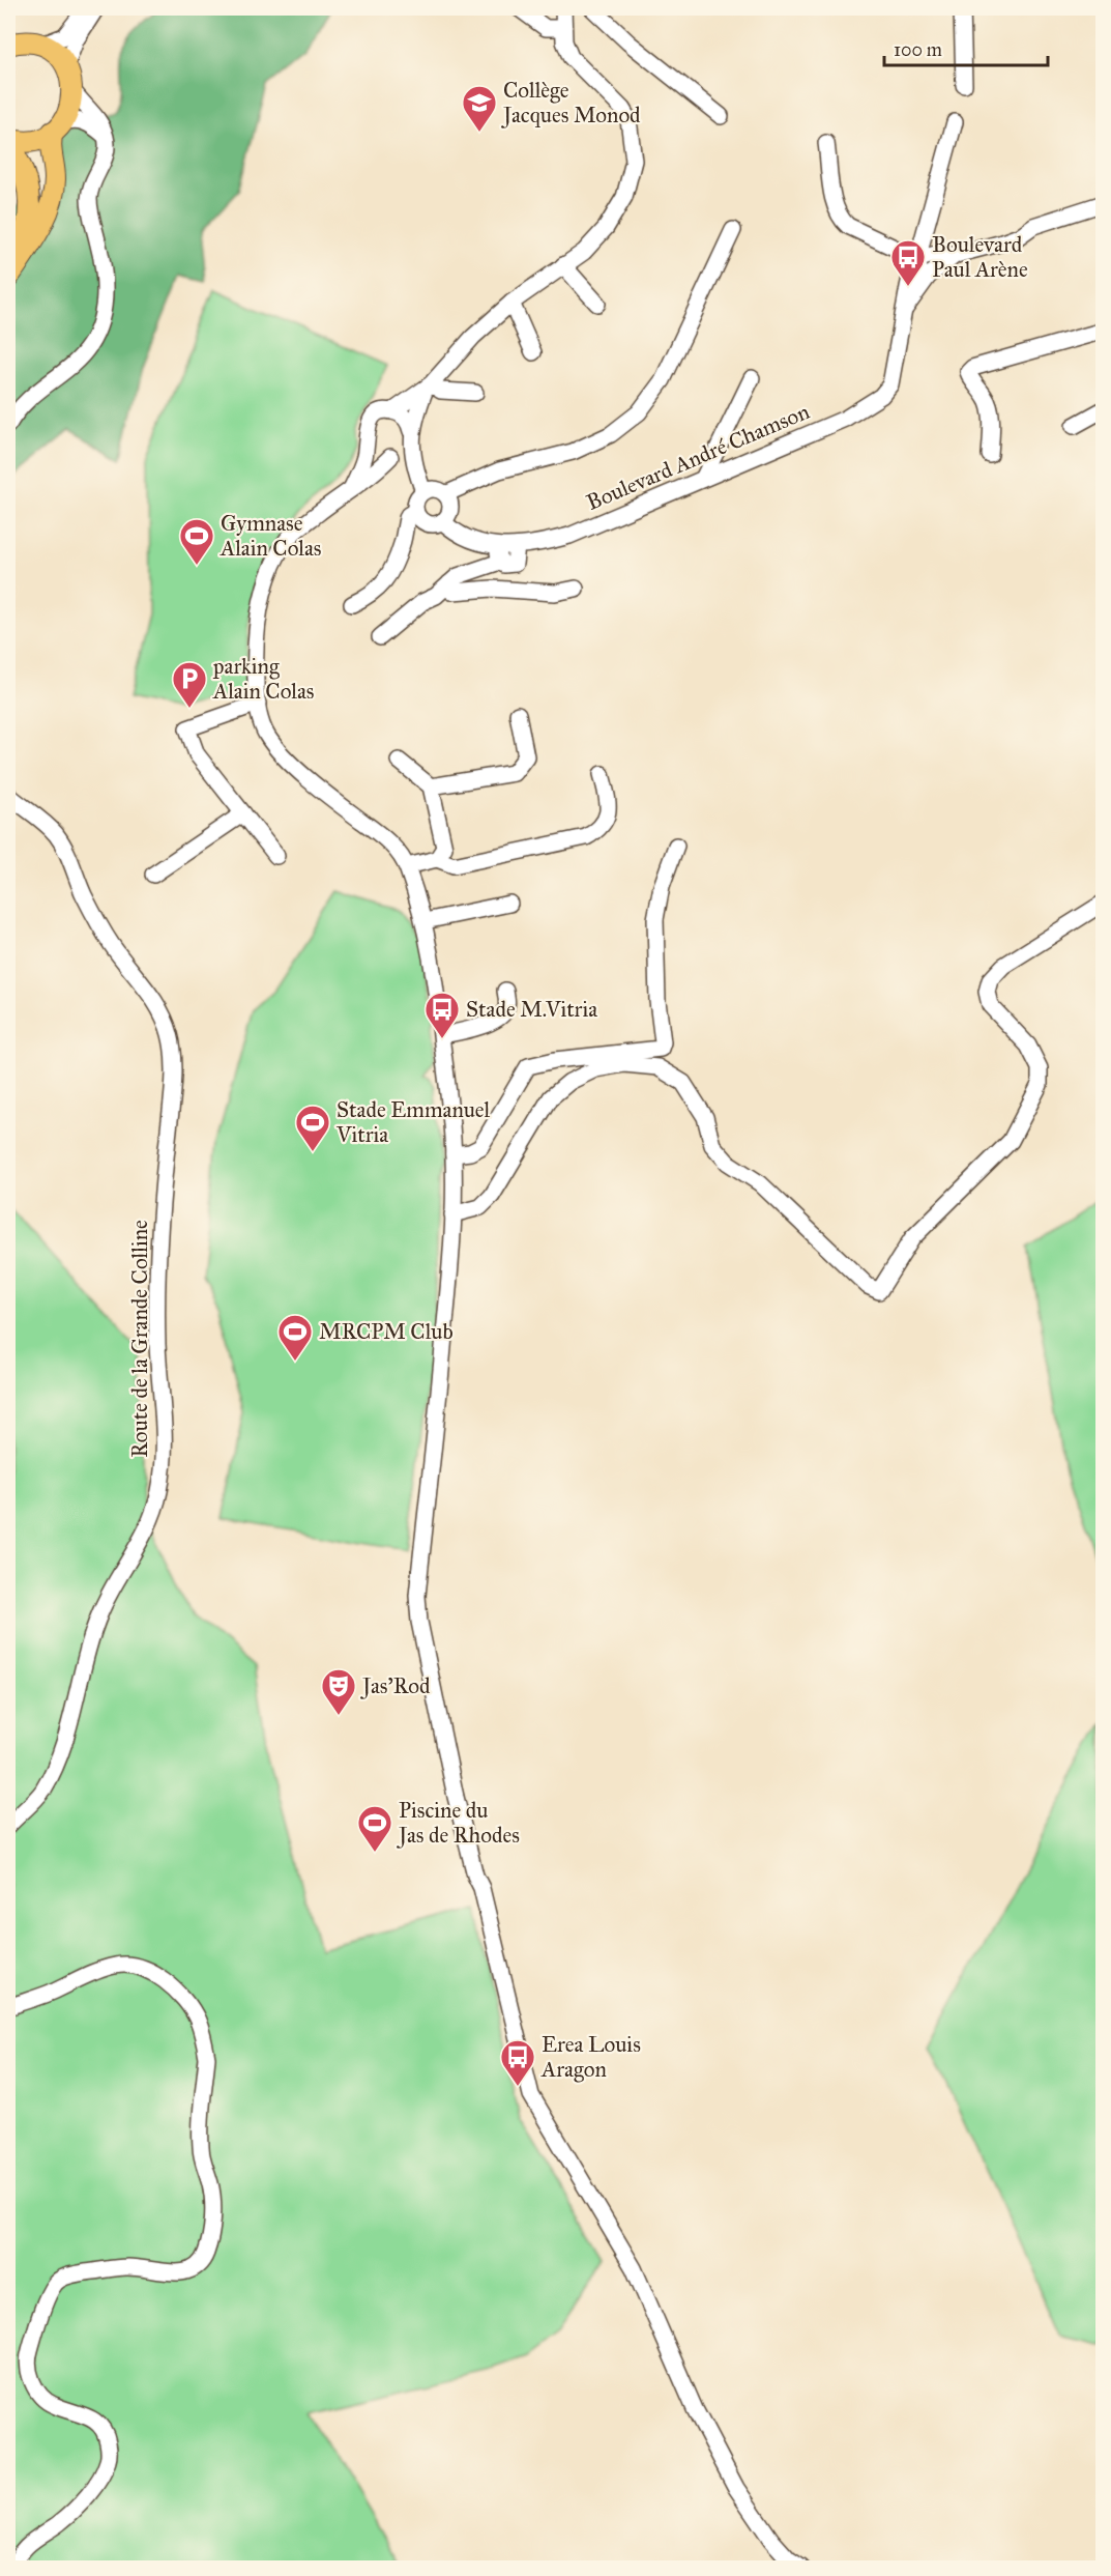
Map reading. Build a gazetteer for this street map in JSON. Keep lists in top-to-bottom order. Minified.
{"streets":{"street":["Boulevard André Chamson","Route de la Grande Colline"]},"places":{"school or university":["Collège Jacques Monod"],"bus stop":["Boulevard Paul Arène","Stade M.Vitria","Erea Louis Aragon"],"sports":["Gymnase Alain Colas","Stade Emmanuel Vitria","MRCPM Club","Piscine du Jas de Rhodes"],"parking":["parking Alain Colas"],"theatre":["Jas'Rod"]},"scale_bar":"100 m"}
